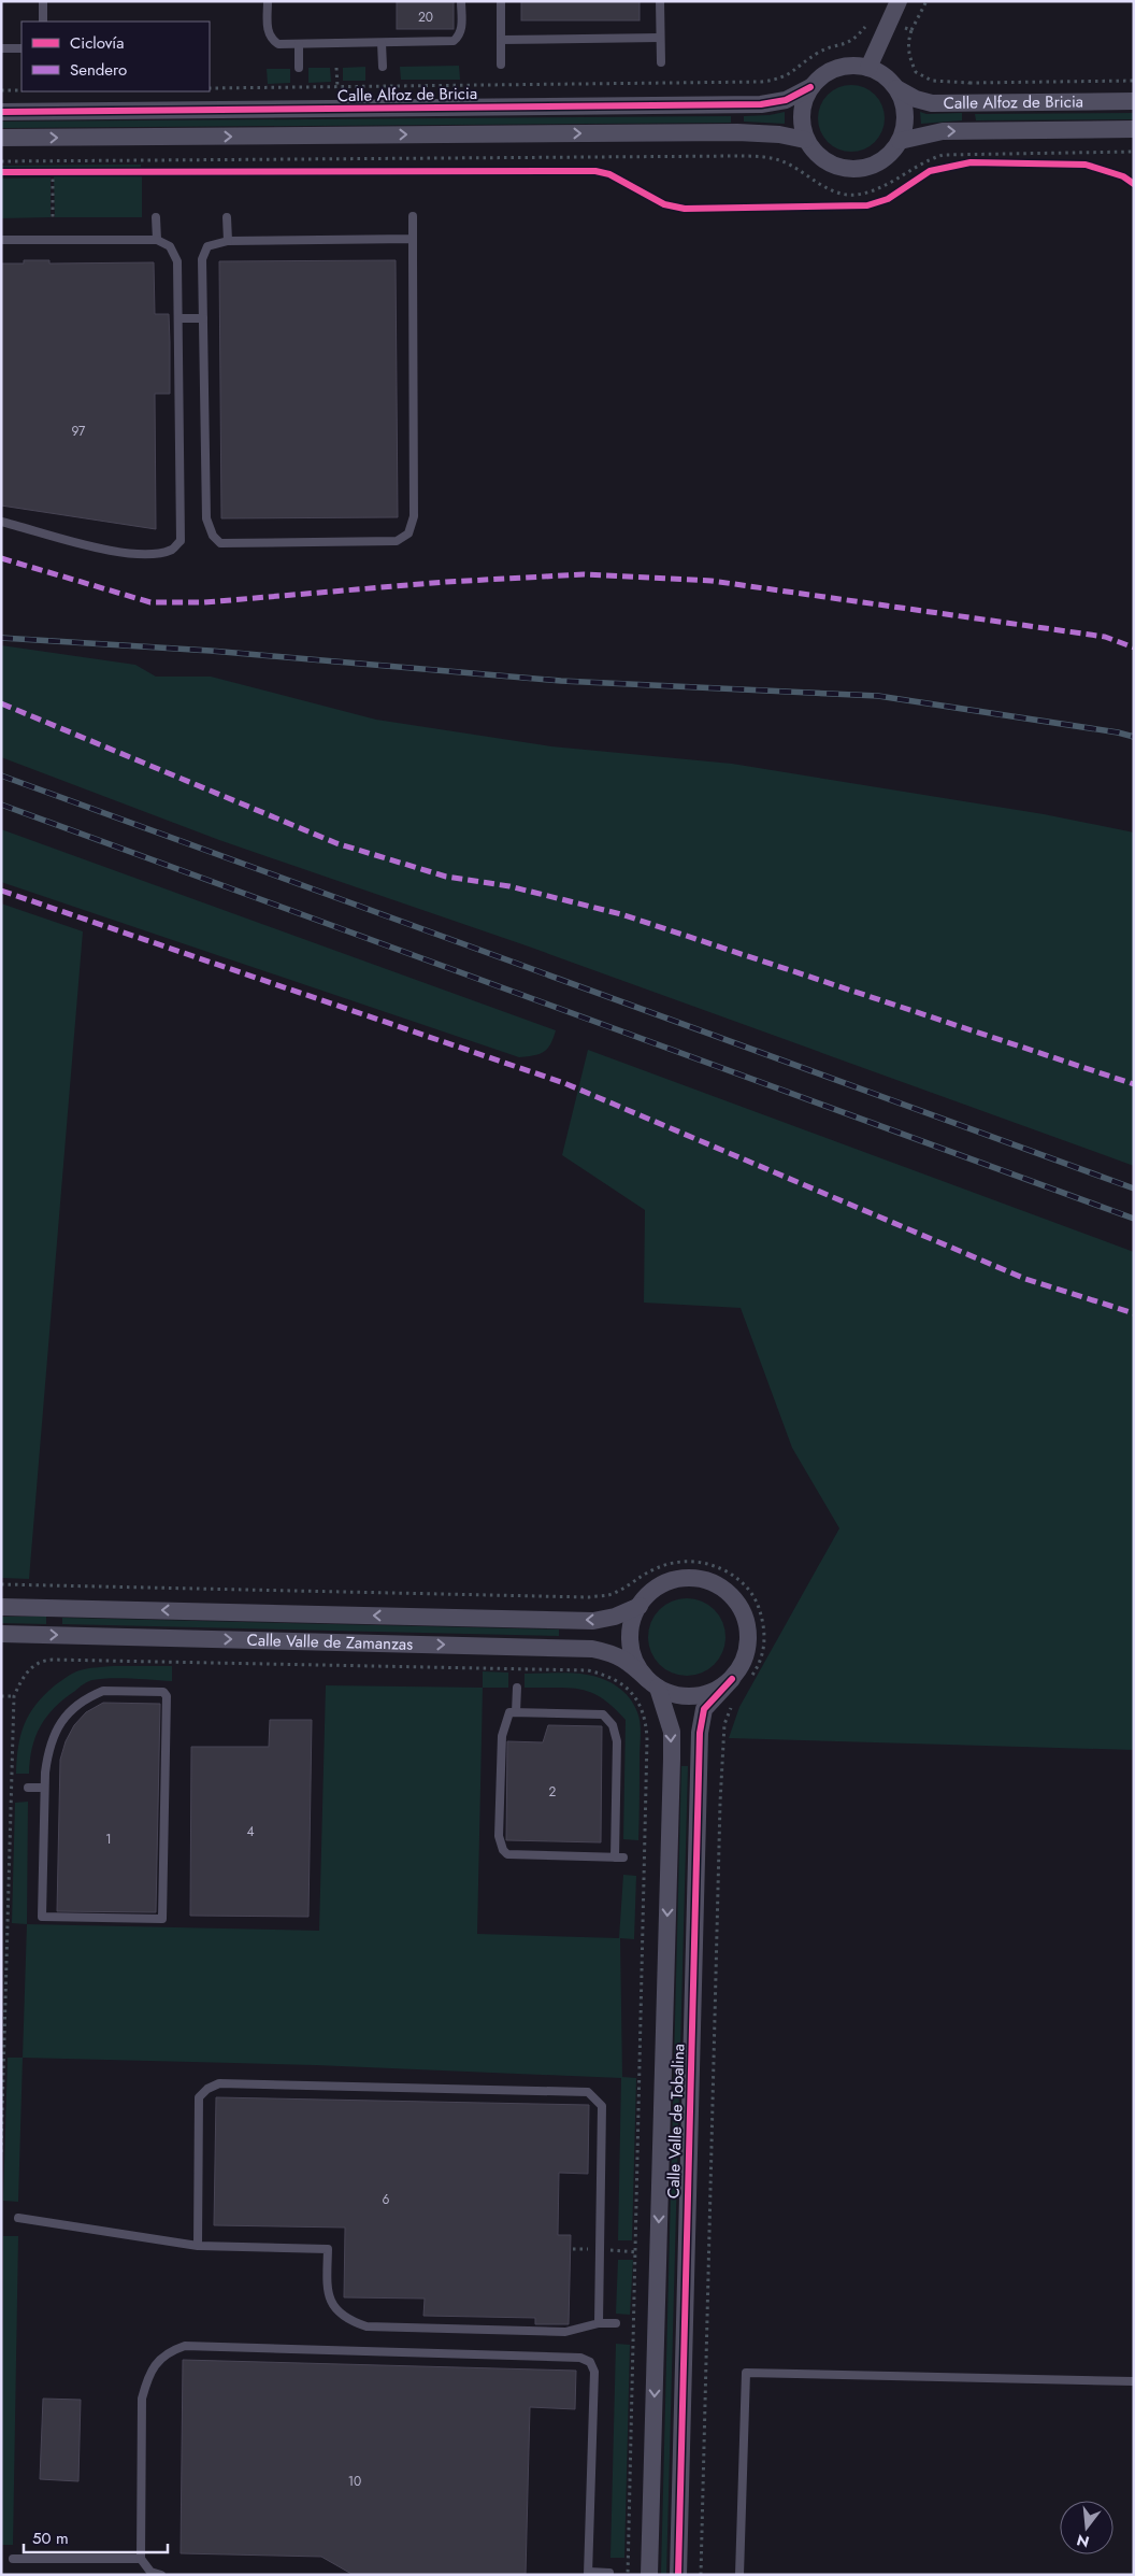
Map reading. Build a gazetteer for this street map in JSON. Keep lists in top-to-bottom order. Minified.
{"streets":{"street":["Calle Alfoz de Bricia","Calle Valle de Zamanzas","Calle Valle de Tobalina"]},"crossings":[["Calle Valle de Zamanzas","Calle Valle de Tobalina"]],"house_numbers":["20","97","2","4","1","6","10"],"legend":["Ciclovía","Sendero"],"scale_bar":"50 m","north":"bottom"}
